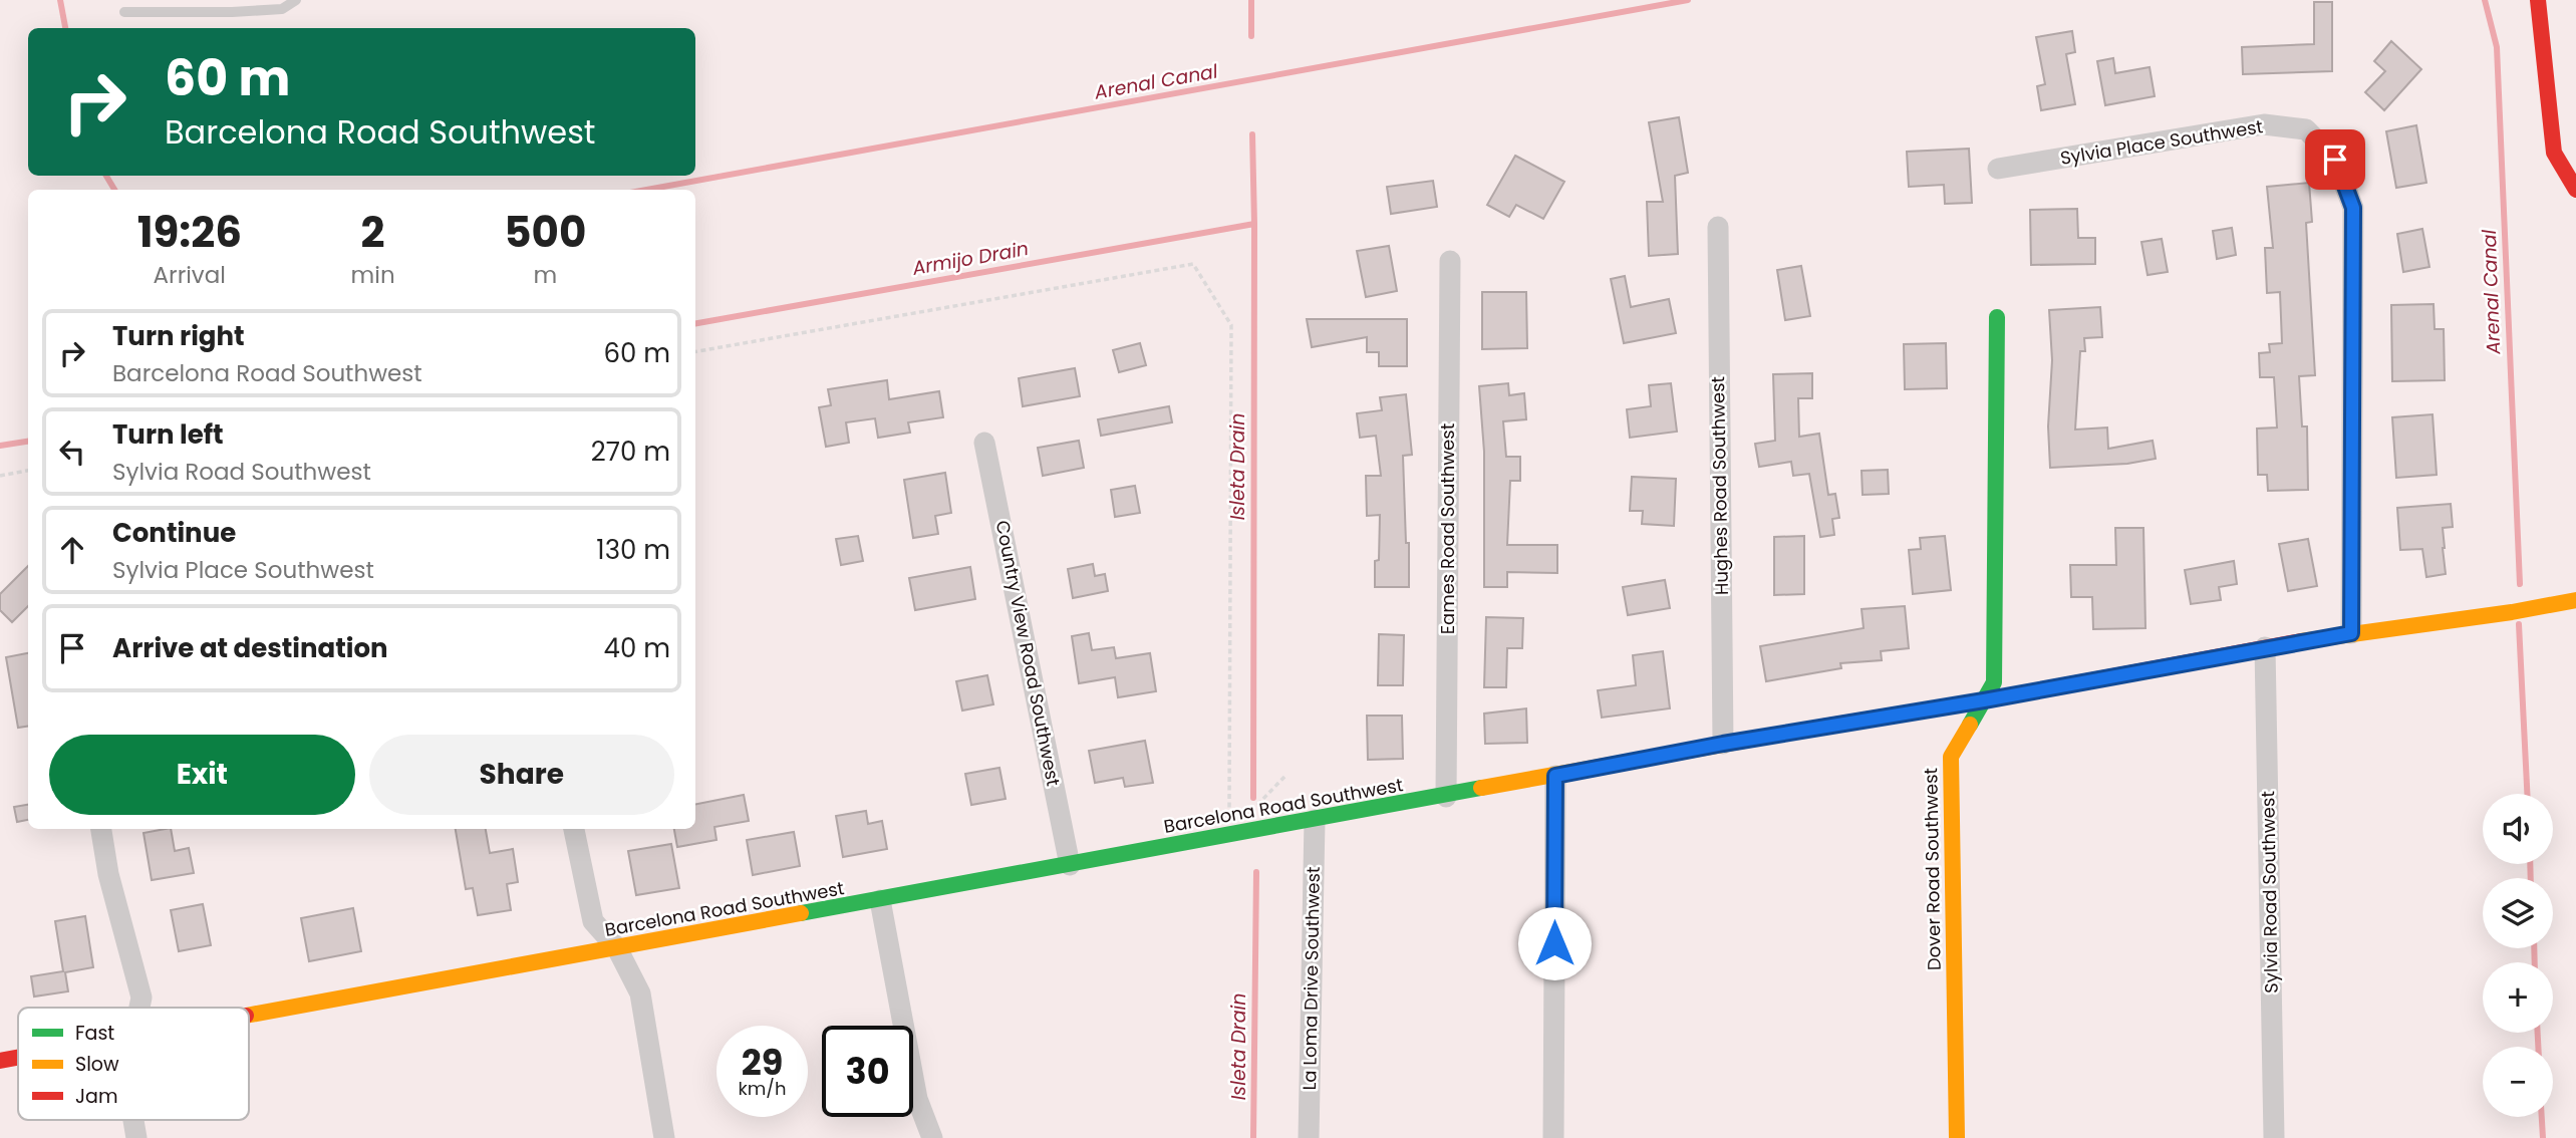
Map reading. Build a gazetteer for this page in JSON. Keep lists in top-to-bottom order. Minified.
{"streets":{"street":["Sylvia Place Southwest","Hughes Road Southwest","Eames Road Southwest","Country View Road Southwest","Barcelona Road Southwest","Dover Road Southwest","Sylvia Road Southwest","La Loma Drive Southwest"]},"crossings":[["Sylvia Place Southwest","Barcelona Road Southwest"],["Hughes Road Southwest","Barcelona Road Southwest"],["Eames Road Southwest","Barcelona Road Southwest"],["Country View Road Southwest","Barcelona Road Southwest"],["Barcelona Road Southwest","Dover Road Southwest"],["Barcelona Road Southwest","Sylvia Road Southwest"],["Barcelona Road Southwest","La Loma Drive Southwest"]],"water":["Arenal Canal","Armijo Drain","Isleta Drain"],"legend":["Fast","Slow","Jam"],"page":{"turn":["60 m","Barcelona Road Southwest"],"eta":["19:26","Arrival","2","min","500","m"],"list":[{"name":"Turn right","note":"Barcelona Road Southwest","value":"60 m"},{"name":"Turn left","note":"Sylvia Road Southwest","value":"270 m"},{"name":"Continue","note":"Sylvia Place Southwest","value":"130 m"},{"name":"Arrive at destination","value":"40 m"}],"buttons":["Exit","Share"],"map_buttons":["+","−"],"speed":"29 km/h","limit":"30"}}
